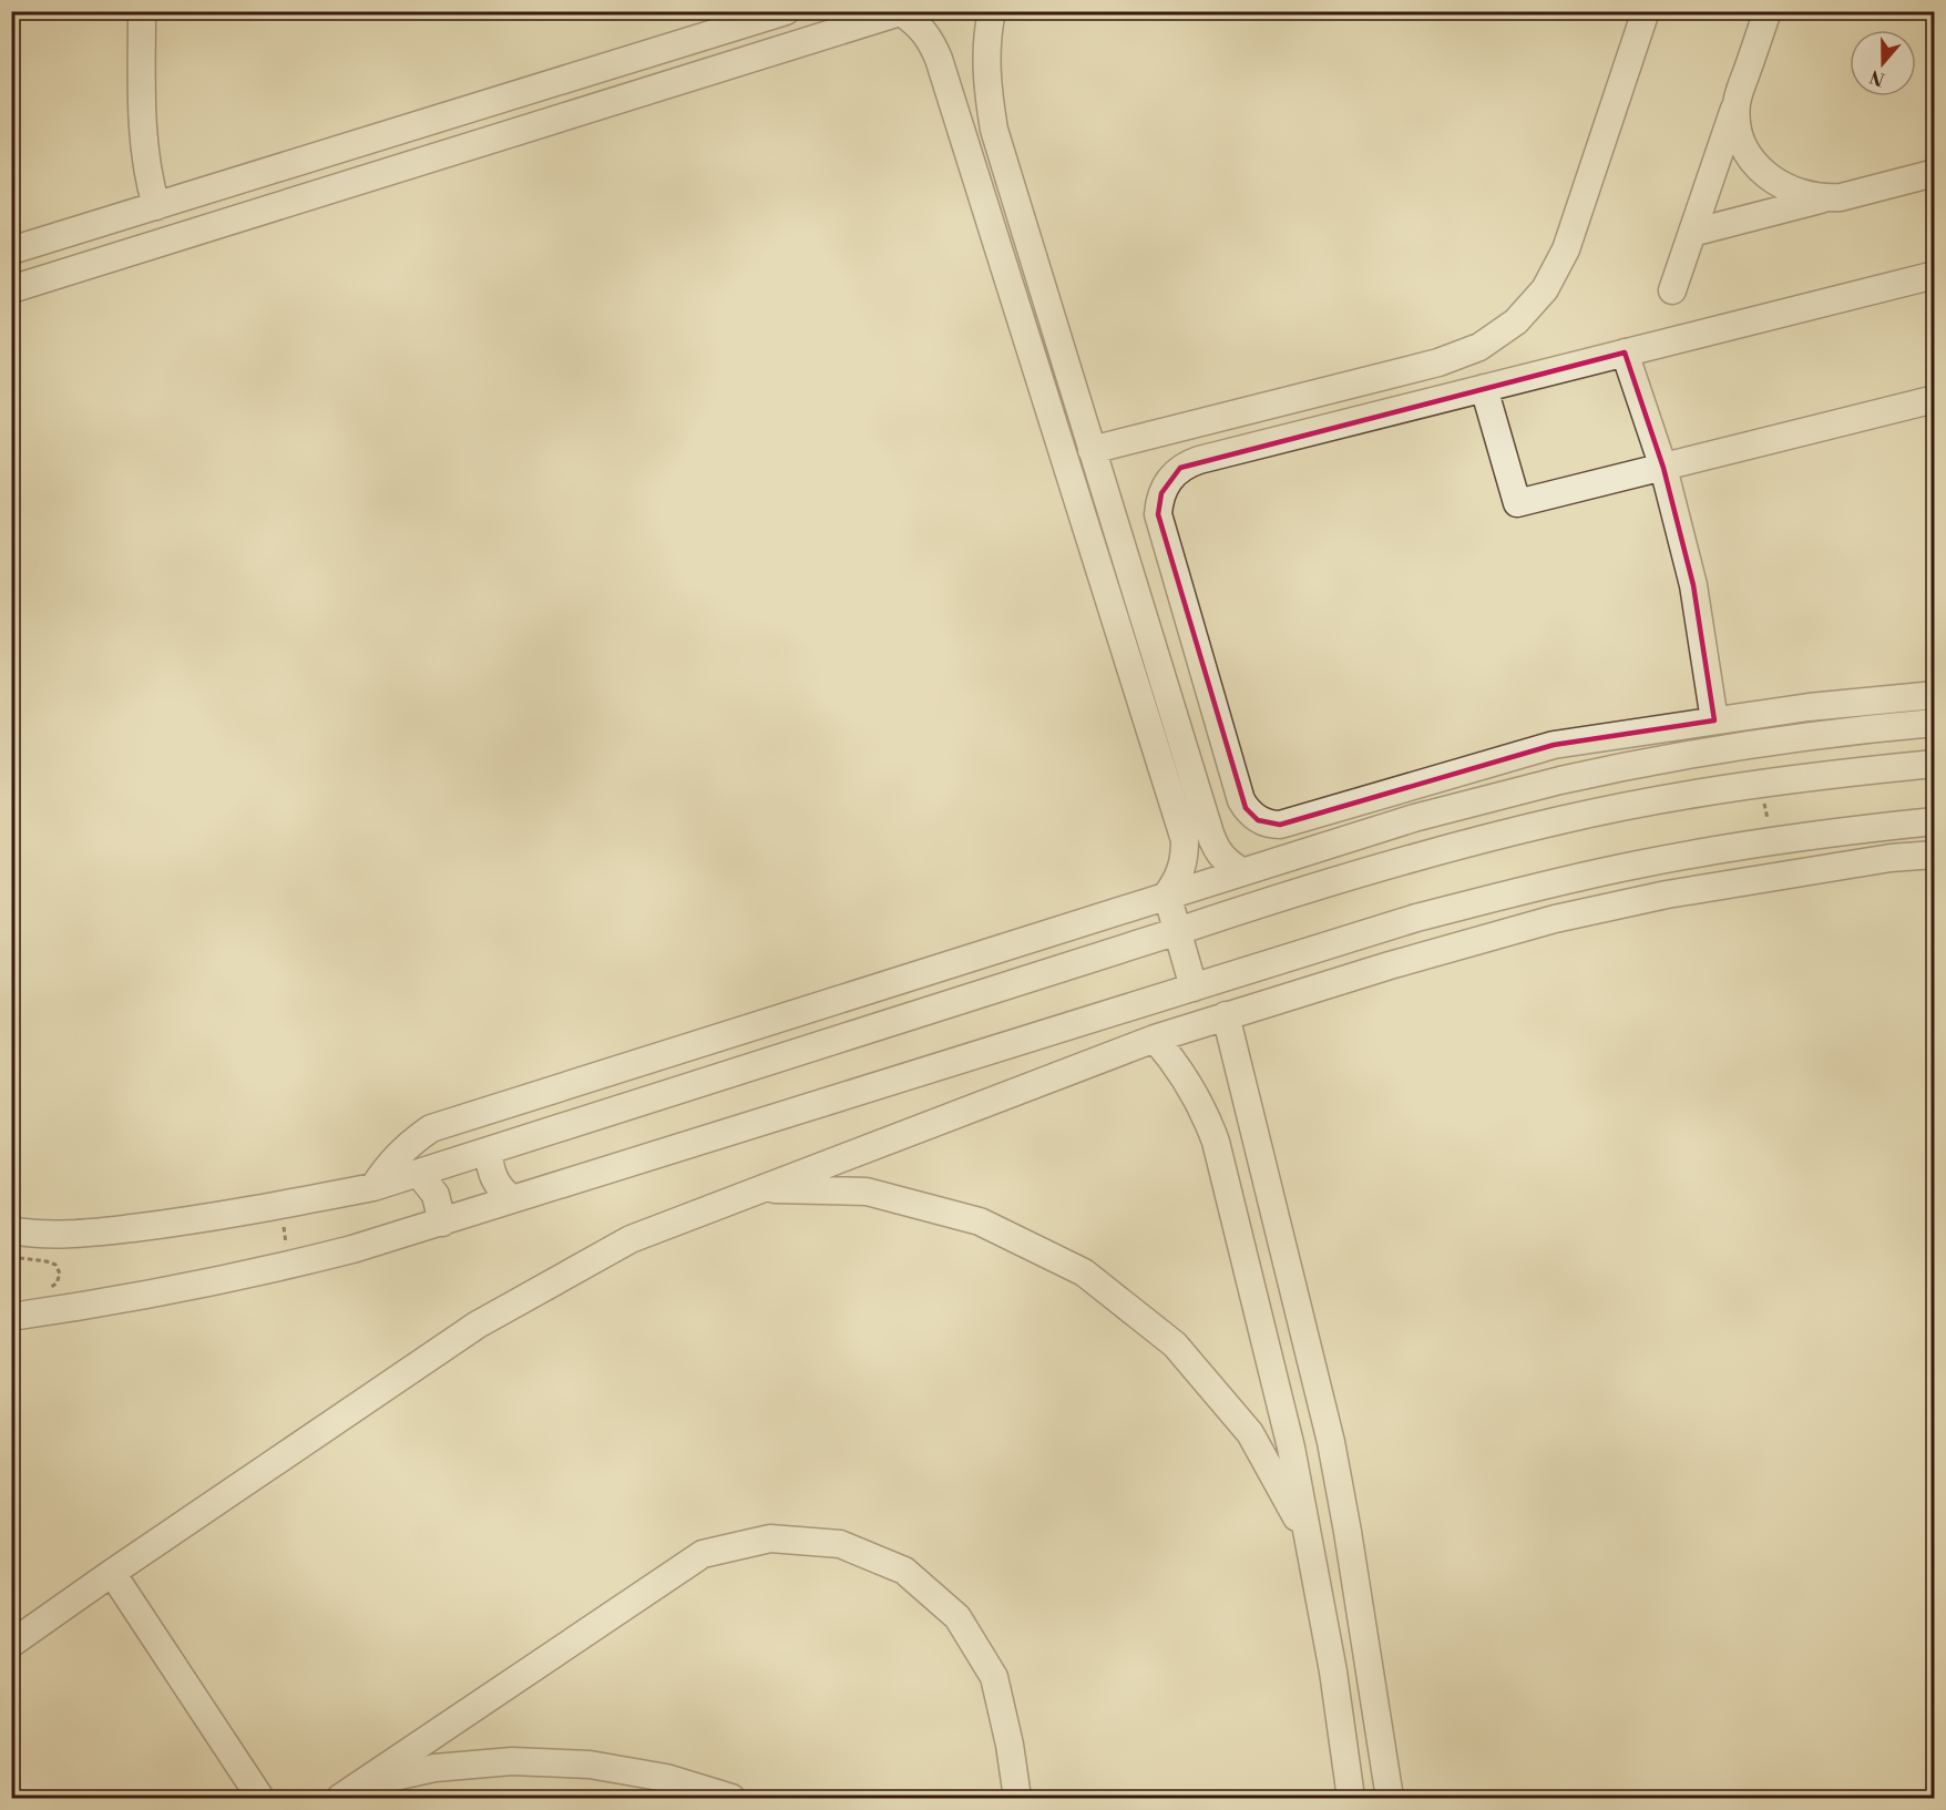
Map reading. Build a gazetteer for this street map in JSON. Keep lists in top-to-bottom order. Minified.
{"north":"bottom"}
